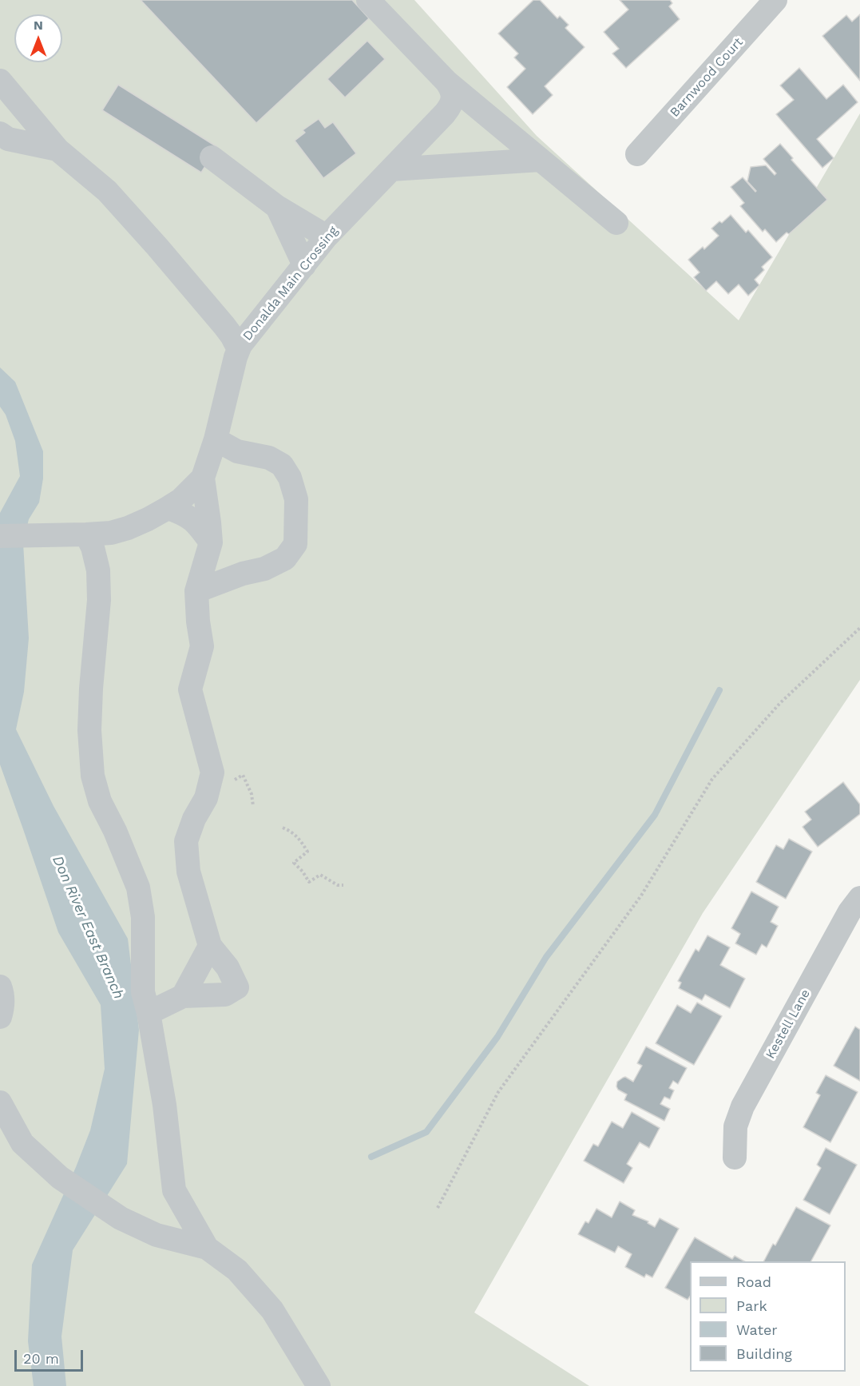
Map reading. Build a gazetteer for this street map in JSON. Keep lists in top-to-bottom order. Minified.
{"streets":{"street":["Barnwood Court","Donalda Main Crossing","Kestell Lane"]},"water":["Don River East Branch"],"legend":["Road","Park","Water","Building"],"scale_bar":"20 m","north":"top"}
